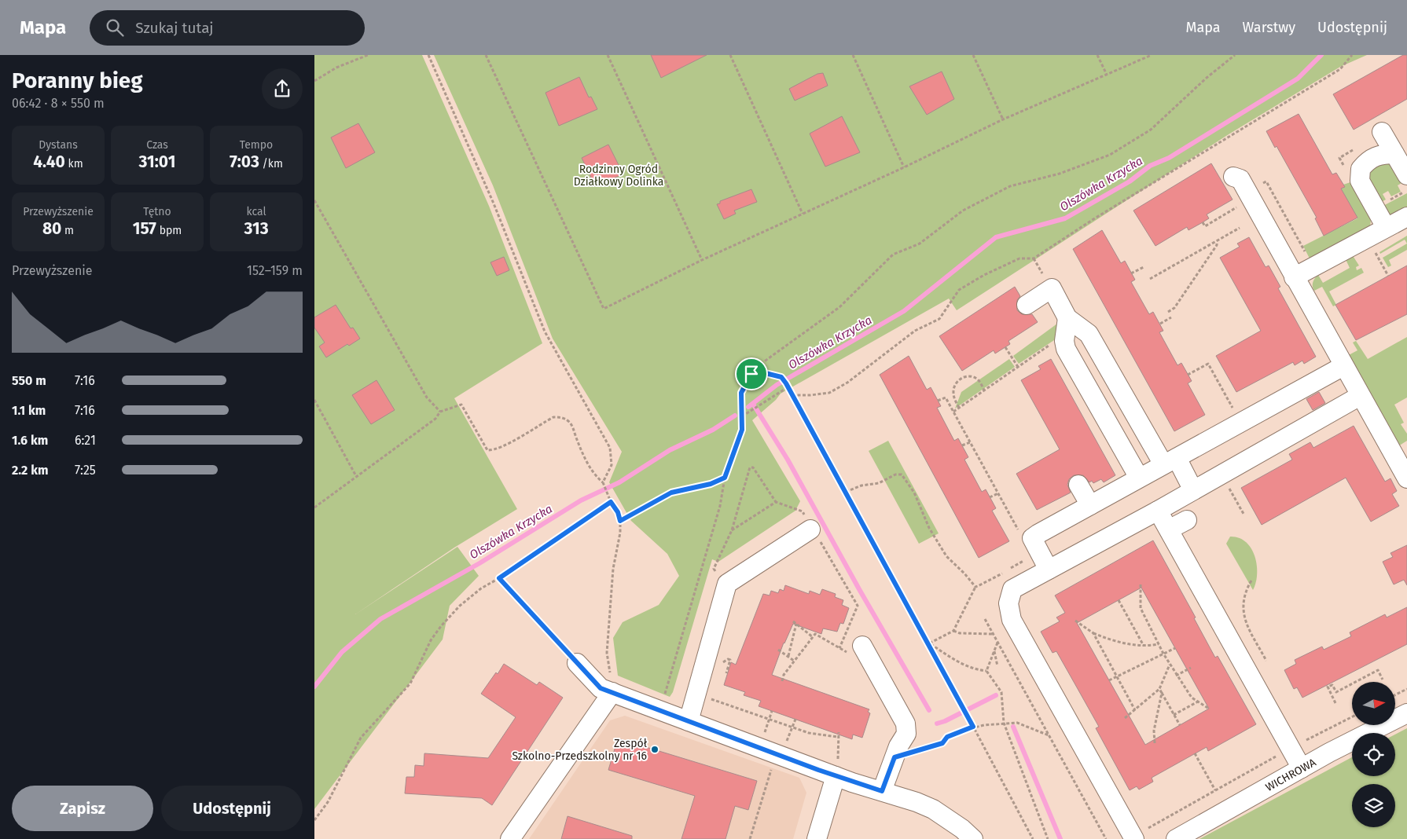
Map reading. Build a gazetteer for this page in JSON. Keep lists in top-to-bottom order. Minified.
{"streets":{"street":["WICHROWA"]},"water":["Olszówka Krzycka"],"parks":["Rodzinny Ogród Działkowy Dolinka"],"places":["Zespół Szkolno-Przedszkolny nr 16"],"north":"right","page":{"header":"Mapa","search":"Szukaj tutaj","nav":["Mapa","Warstwy","Udostępnij"],"heading":["Poranny bieg","06:42 · 8 × 550 m"],"stats":[["Dystans","4.40 km"],["Czas","31:01"],["Tempo","7:03 /km"],["Przewyższenie","80 m"],["Tętno","157 bpm"],["kcal","313"]],"chart":["Przewyższenie","152–159 m"],"list":[{"name":"550 m","note":"7:16"},{"name":"1.1 km","note":"7:16"},{"name":"1.6 km","note":"6:21"},{"name":"2.2 km","note":"7:25"}],"buttons":["Zapisz","Udostępnij"]}}
